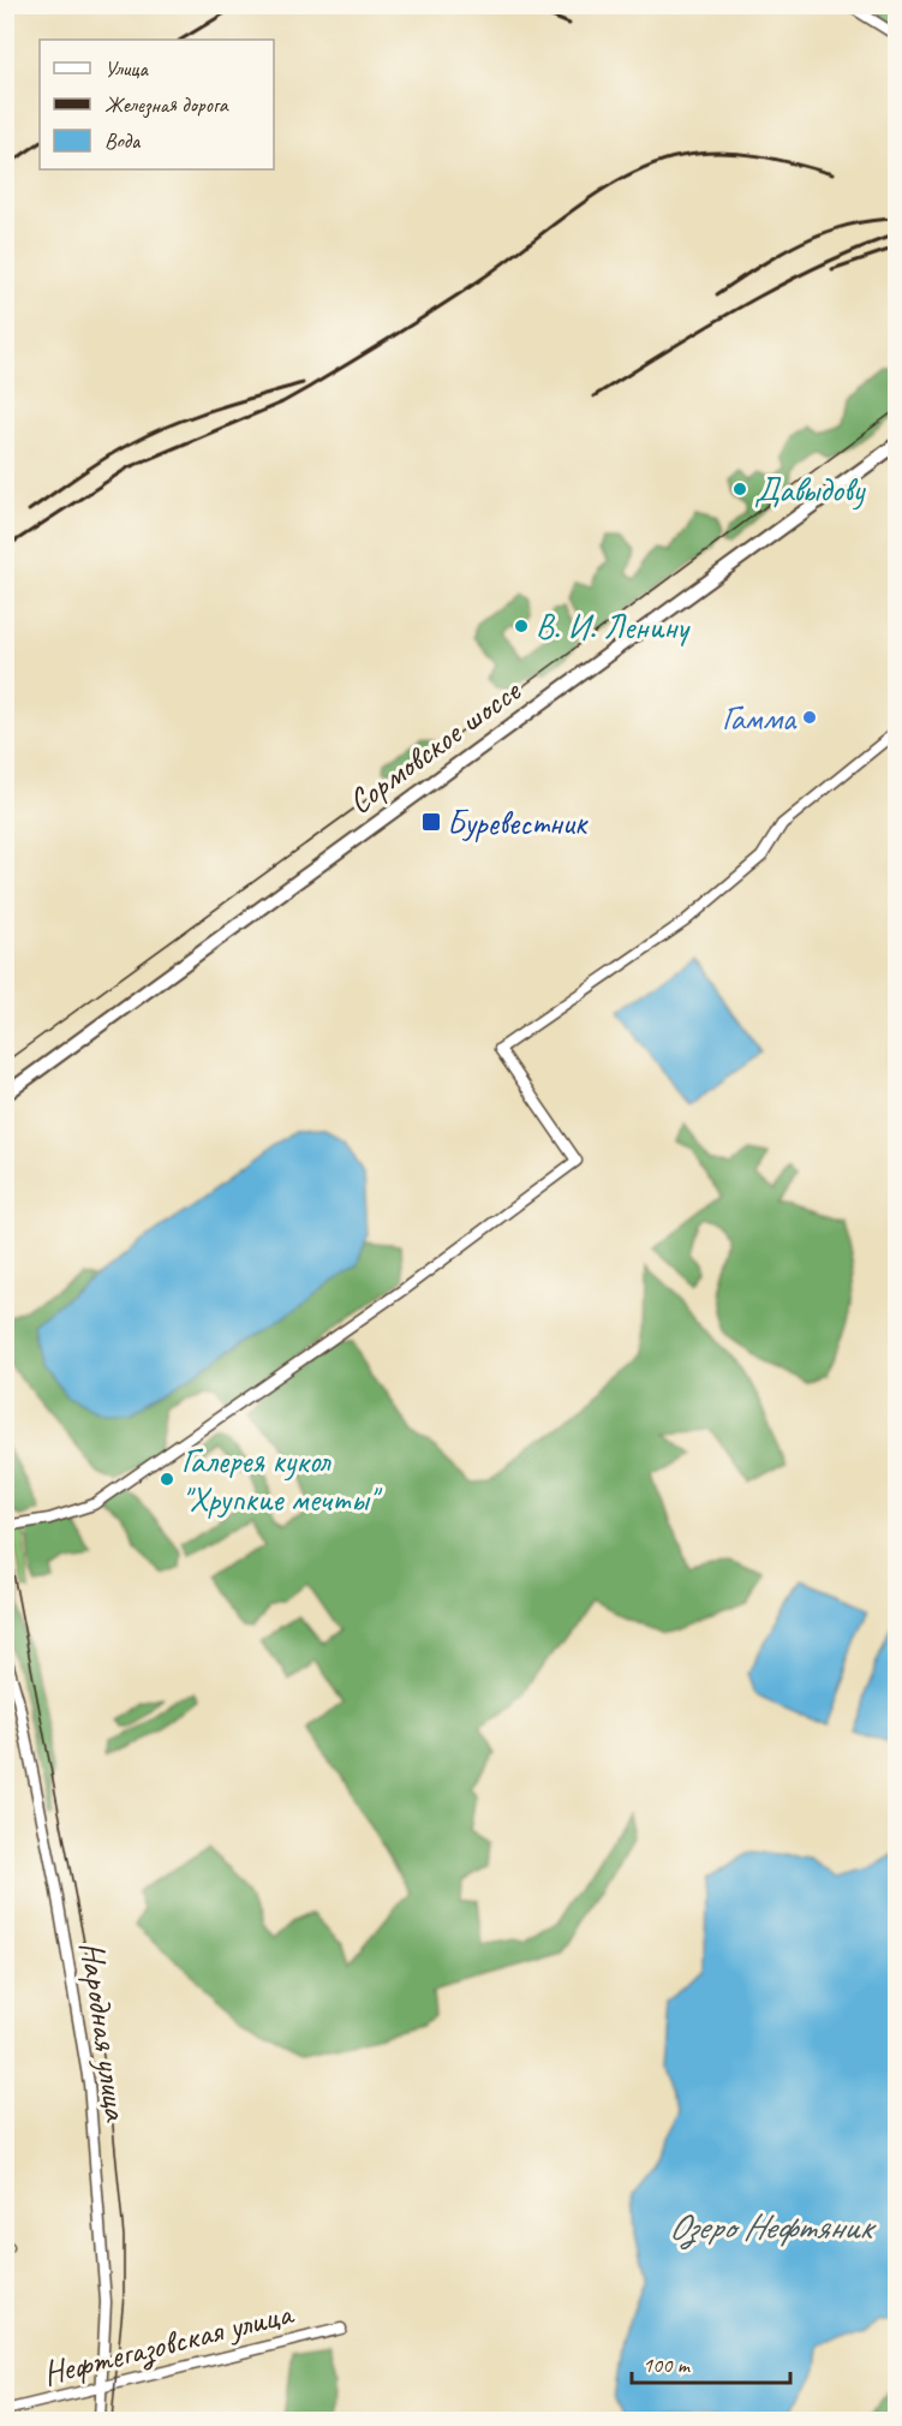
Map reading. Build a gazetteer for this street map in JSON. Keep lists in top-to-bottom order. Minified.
{"streets":{"main road":["Сормовское шоссе"],"street":["Народная улица","Нефтегазовская улица"]},"crossings":[["Народная улица","Нефтегазовская улица"]],"water":["Озеро Нефтяник"],"places":{"other":["Давыдову","В. И. Ленину","Гамма","Галерея кукол \"Хрупкие мечты\""],"transit":["Буревестник"]},"legend":["Улица","Железная дорога","Вода"],"scale_bar":"100 m"}
